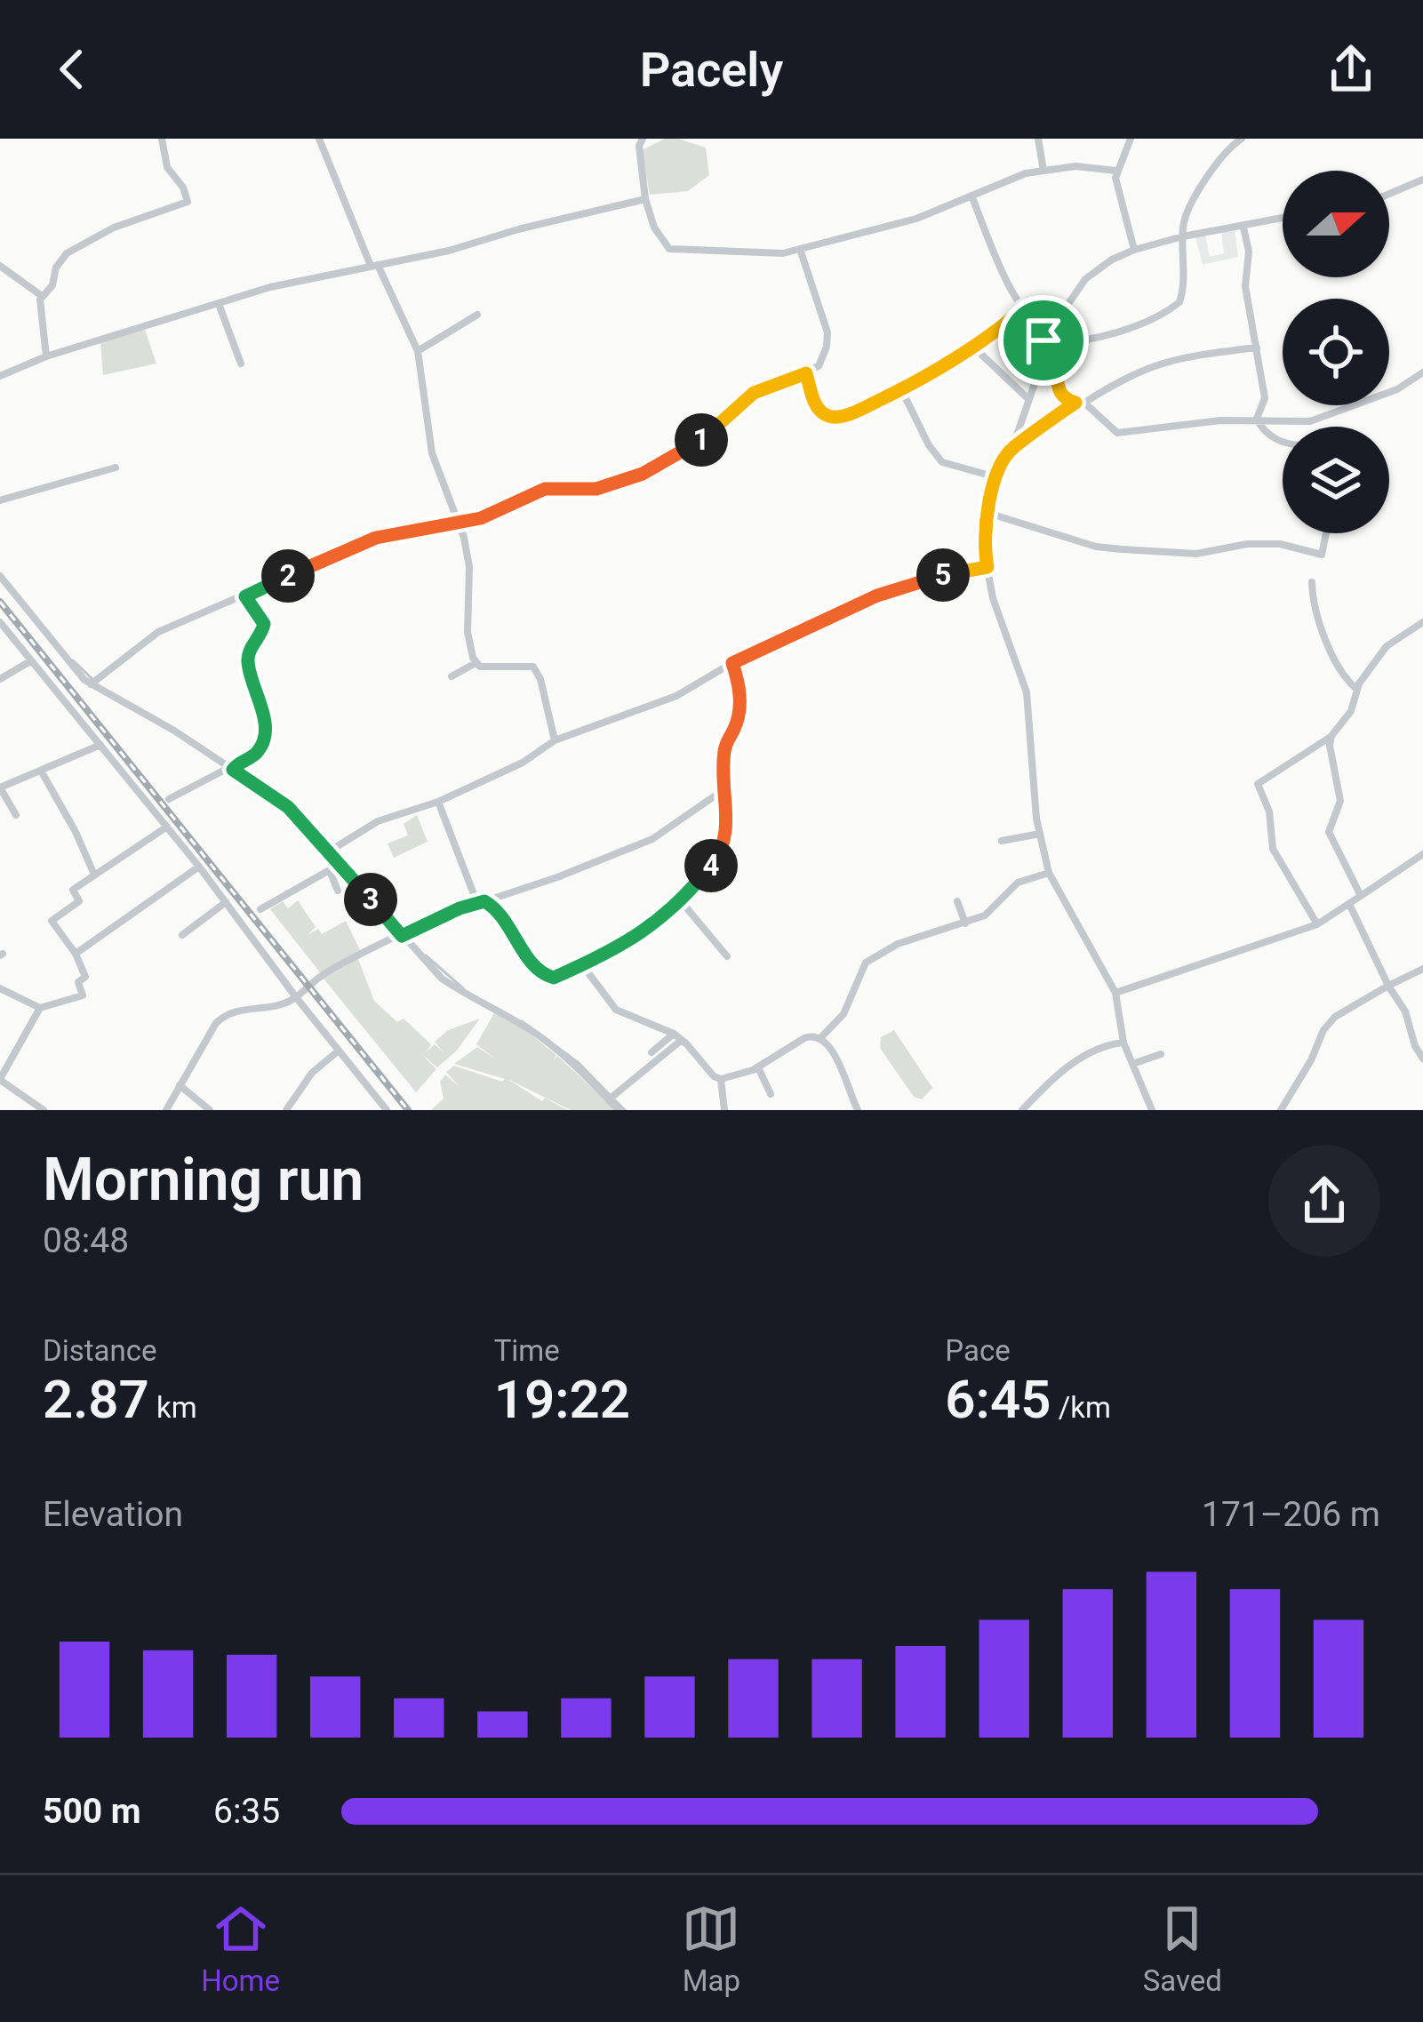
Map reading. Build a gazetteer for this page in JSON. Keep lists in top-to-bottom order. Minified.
{"north":"right","page":{"header":"Pacely","pins":["1","5","2","4","3"],"heading":["Morning run","08:48"],"stats":[["Distance","2.87 km"],["Time","19:22"],["Pace","6:45 /km"]],"chart":["Elevation","171–206 m"],"list":[{"name":"500 m","note":"6:35"}],"tabs":["Home","Map","Saved"]}}
